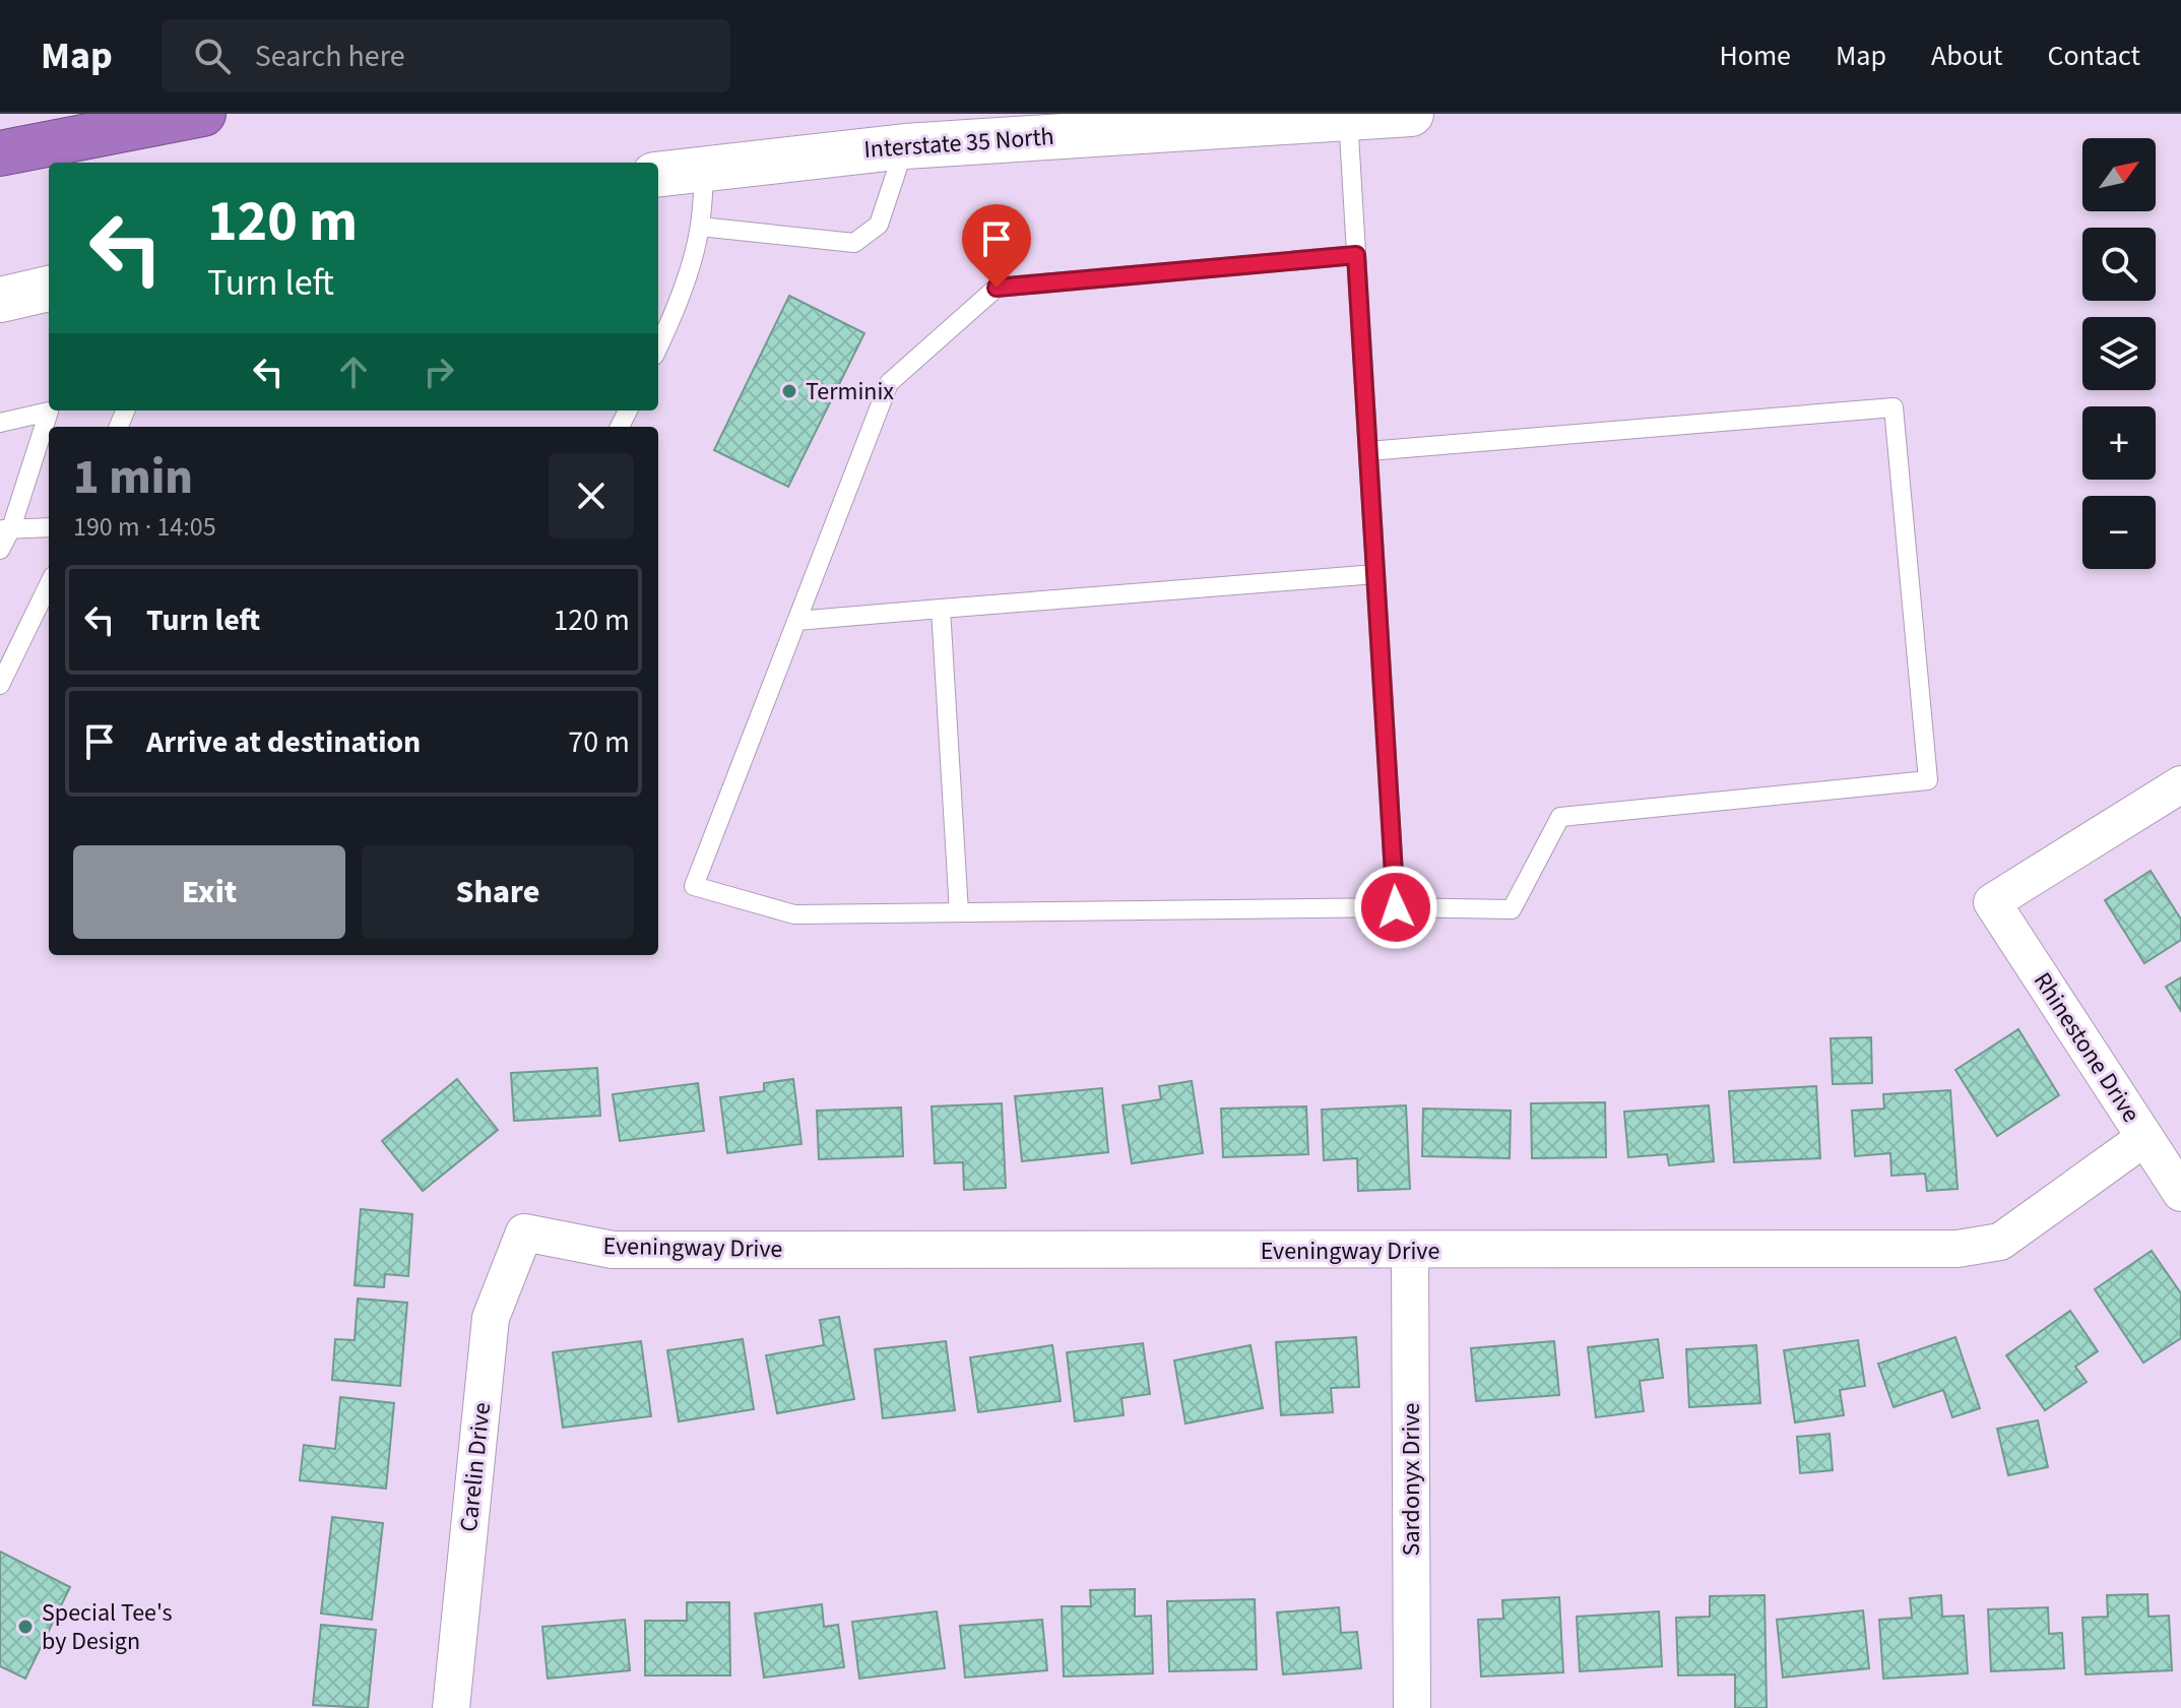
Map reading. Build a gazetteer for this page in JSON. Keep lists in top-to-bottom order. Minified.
{"streets":{"main road":["Interstate 35 North"],"street":["Rhinestone Drive","Eveningway Drive","Carelin Drive","Sardonyx Drive"]},"crossings":[["Rhinestone Drive","Eveningway Drive"],["Eveningway Drive","Carelin Drive"],["Eveningway Drive","Sardonyx Drive"]],"places":["Terminix","Special Tee's by Design"],"north":"top right","page":{"header":"Map","search":"Search here","nav":["Home","Map","About","Contact"],"map_buttons":["+","−"],"turn":["120 m","Turn left"],"heading":["1 min","190 m · 14:05"],"list":[{"name":"Turn left","value":"120 m"},{"name":"Arrive at destination","value":"70 m"}],"buttons":["Exit","Share"]}}
